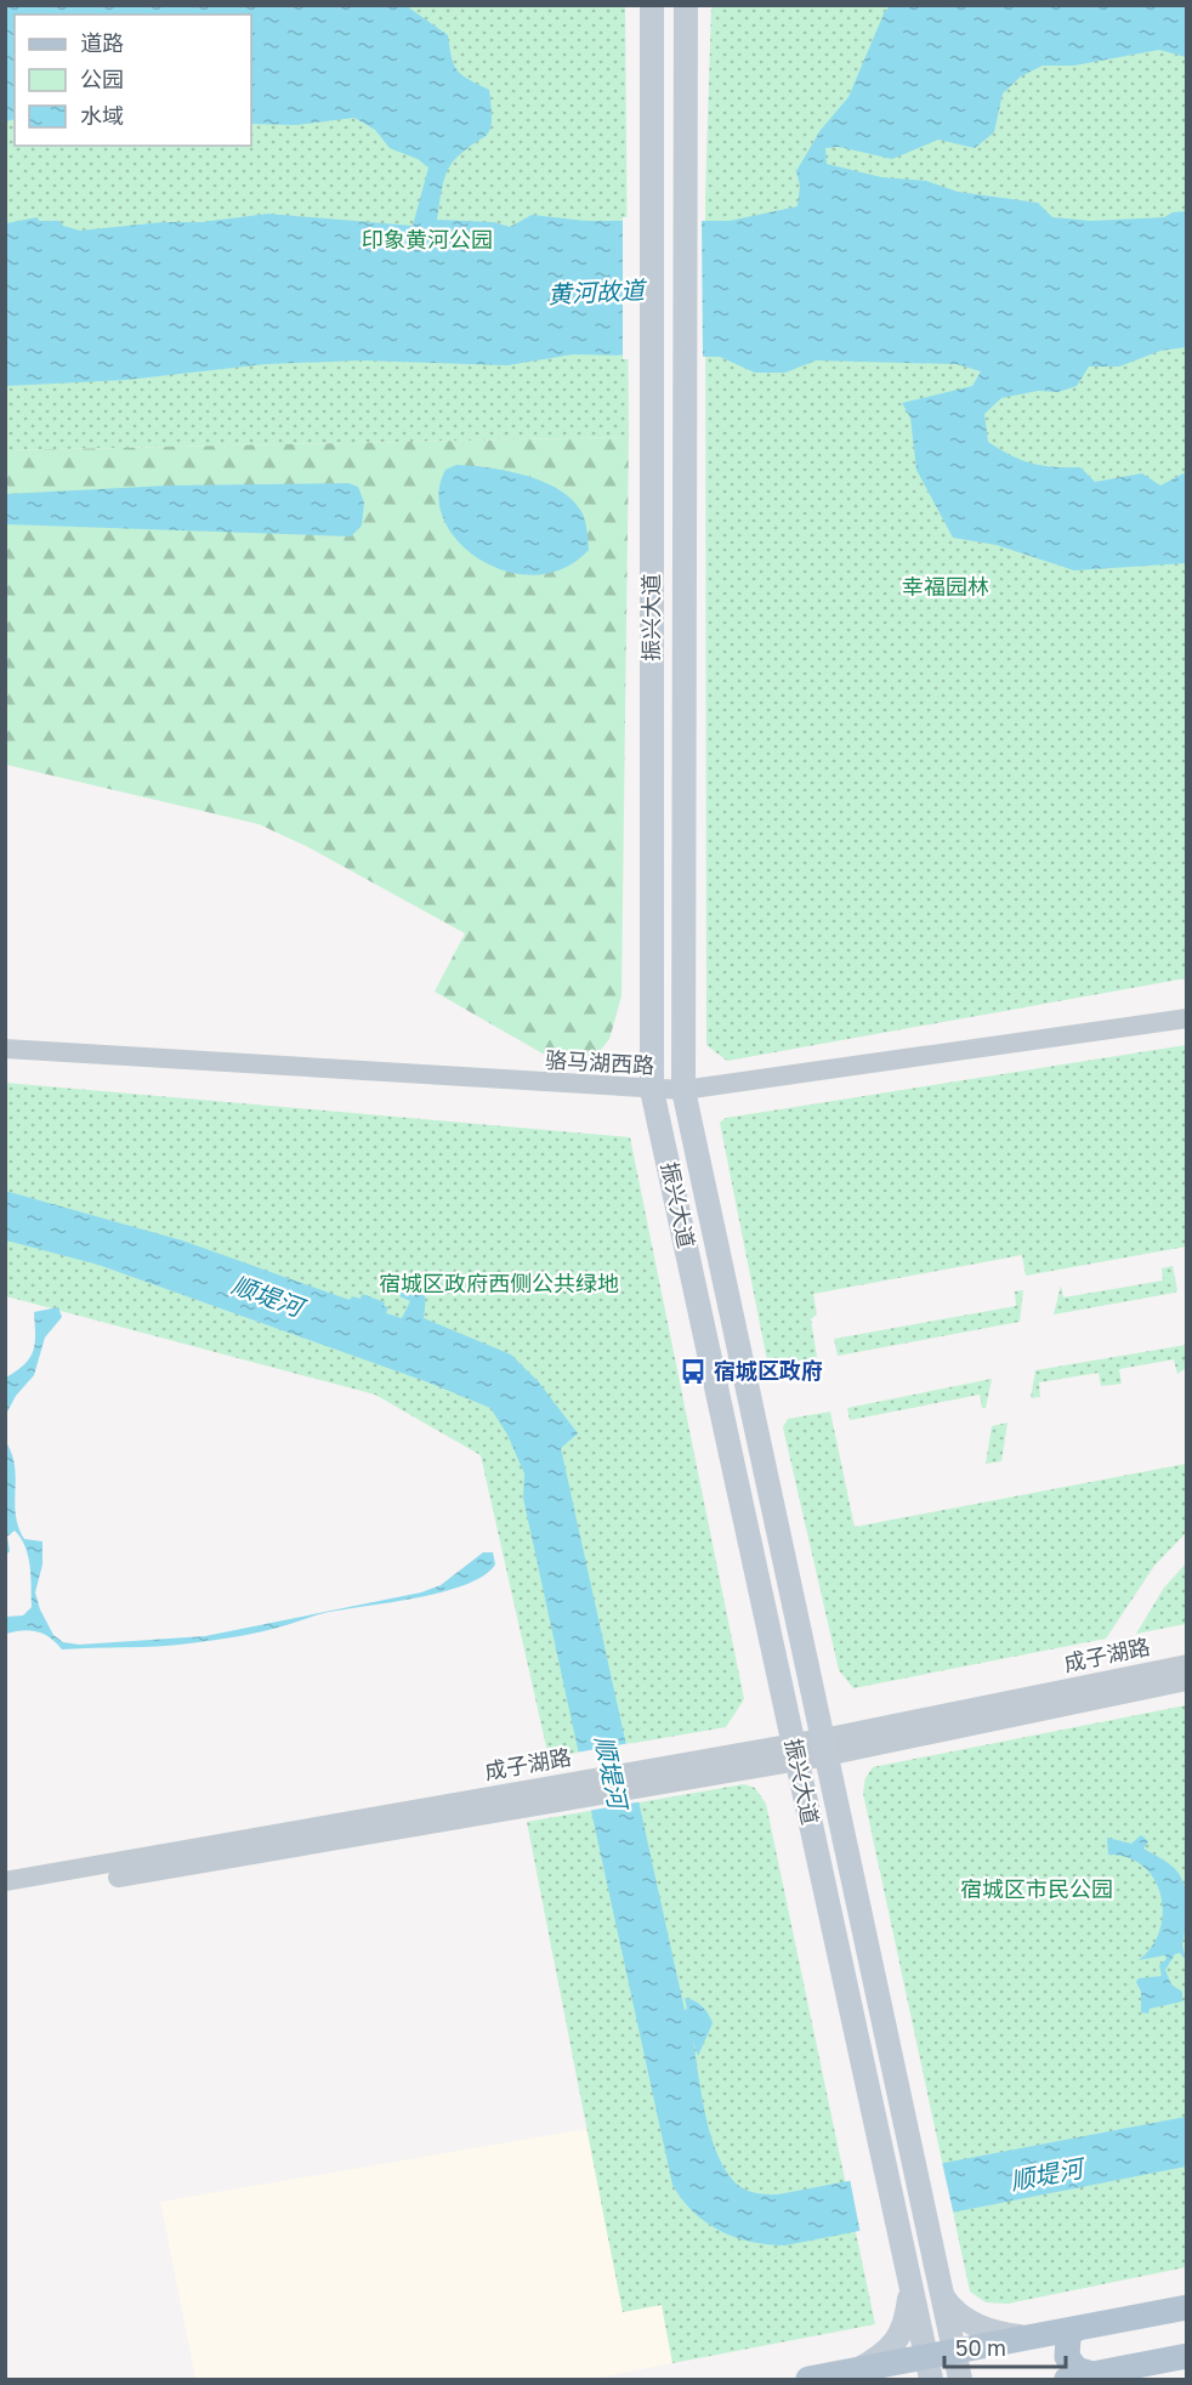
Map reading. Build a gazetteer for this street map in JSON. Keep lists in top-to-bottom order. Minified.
{"streets":{"main road":["振兴大道"],"street":["骆马湖西路","成子湖路"]},"crossings":[["振兴大道","骆马湖西路"],["振兴大道","成子湖路"]],"water":["黄河故道","顺堤河"],"parks":["印象黄河公园","幸福园林","宿城区政府西侧公共绿地","宿城区市民公园"],"places":{"bus stop":["宿城区政府"]},"legend":["道路","公园","水域"],"scale_bar":"50 m"}
